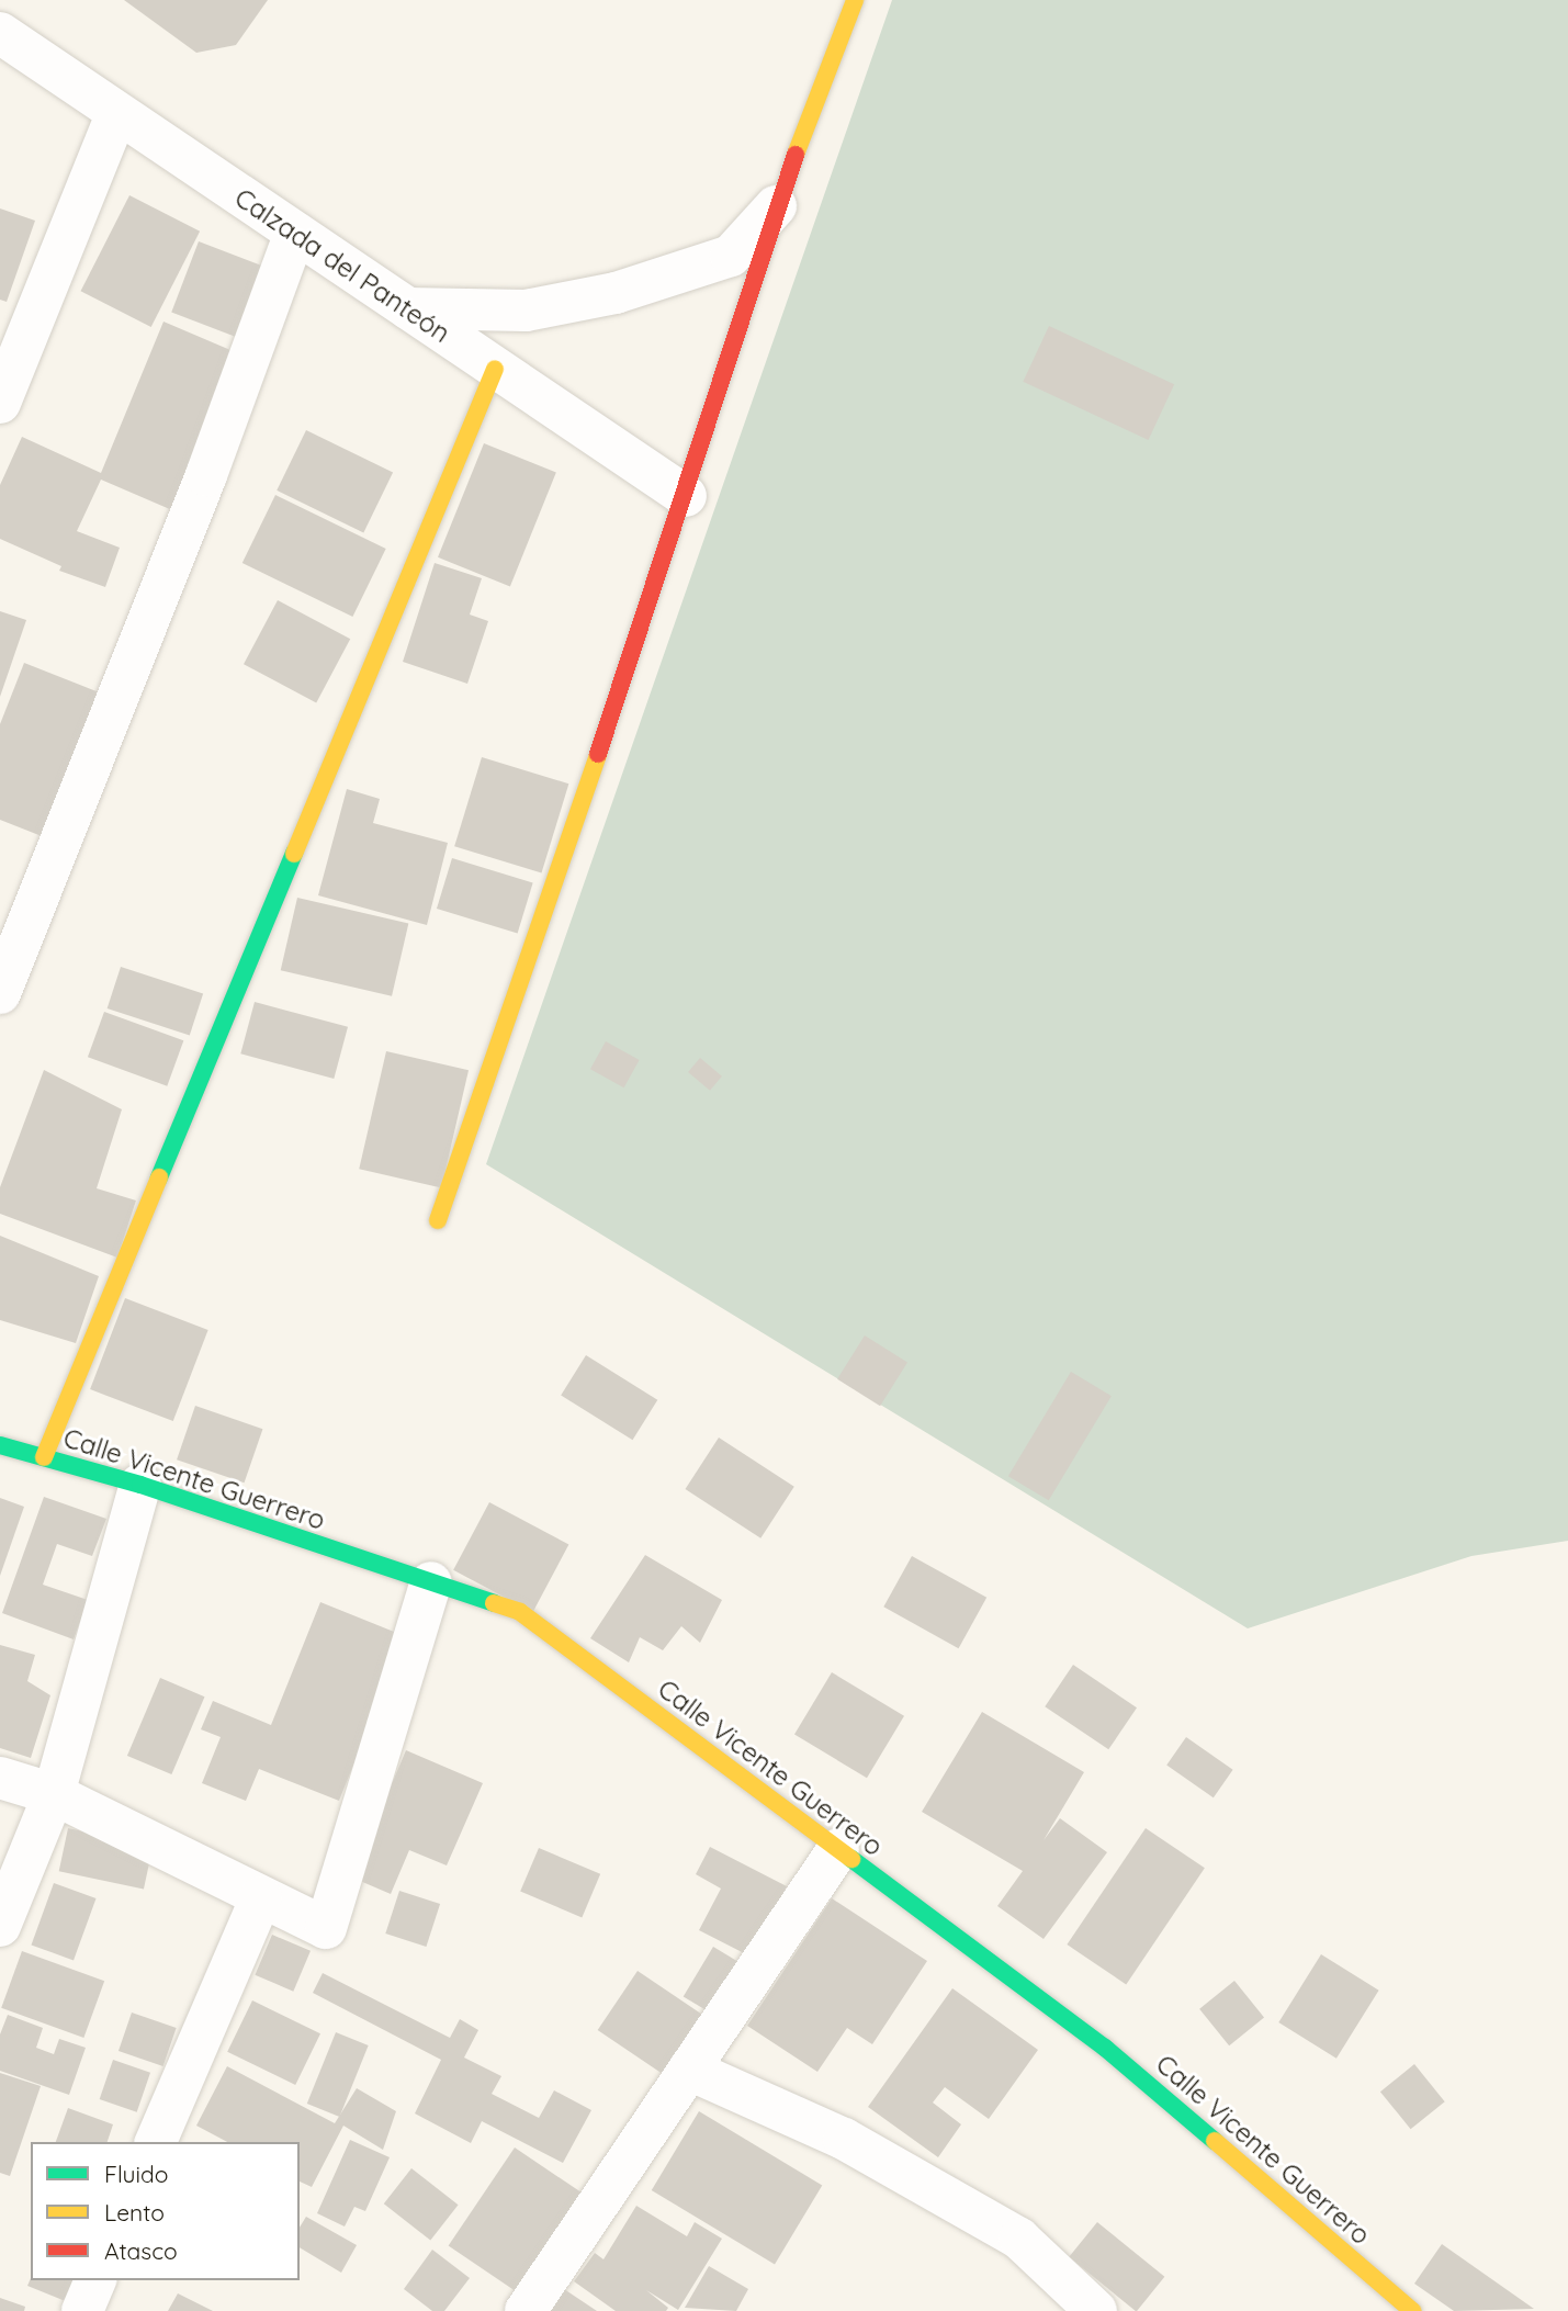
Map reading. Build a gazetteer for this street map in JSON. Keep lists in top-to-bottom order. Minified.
{"streets":{"street":["Calzada del Panteón","Calle Vicente Guerrero"]},"legend":["Fluido","Lento","Atasco"]}
